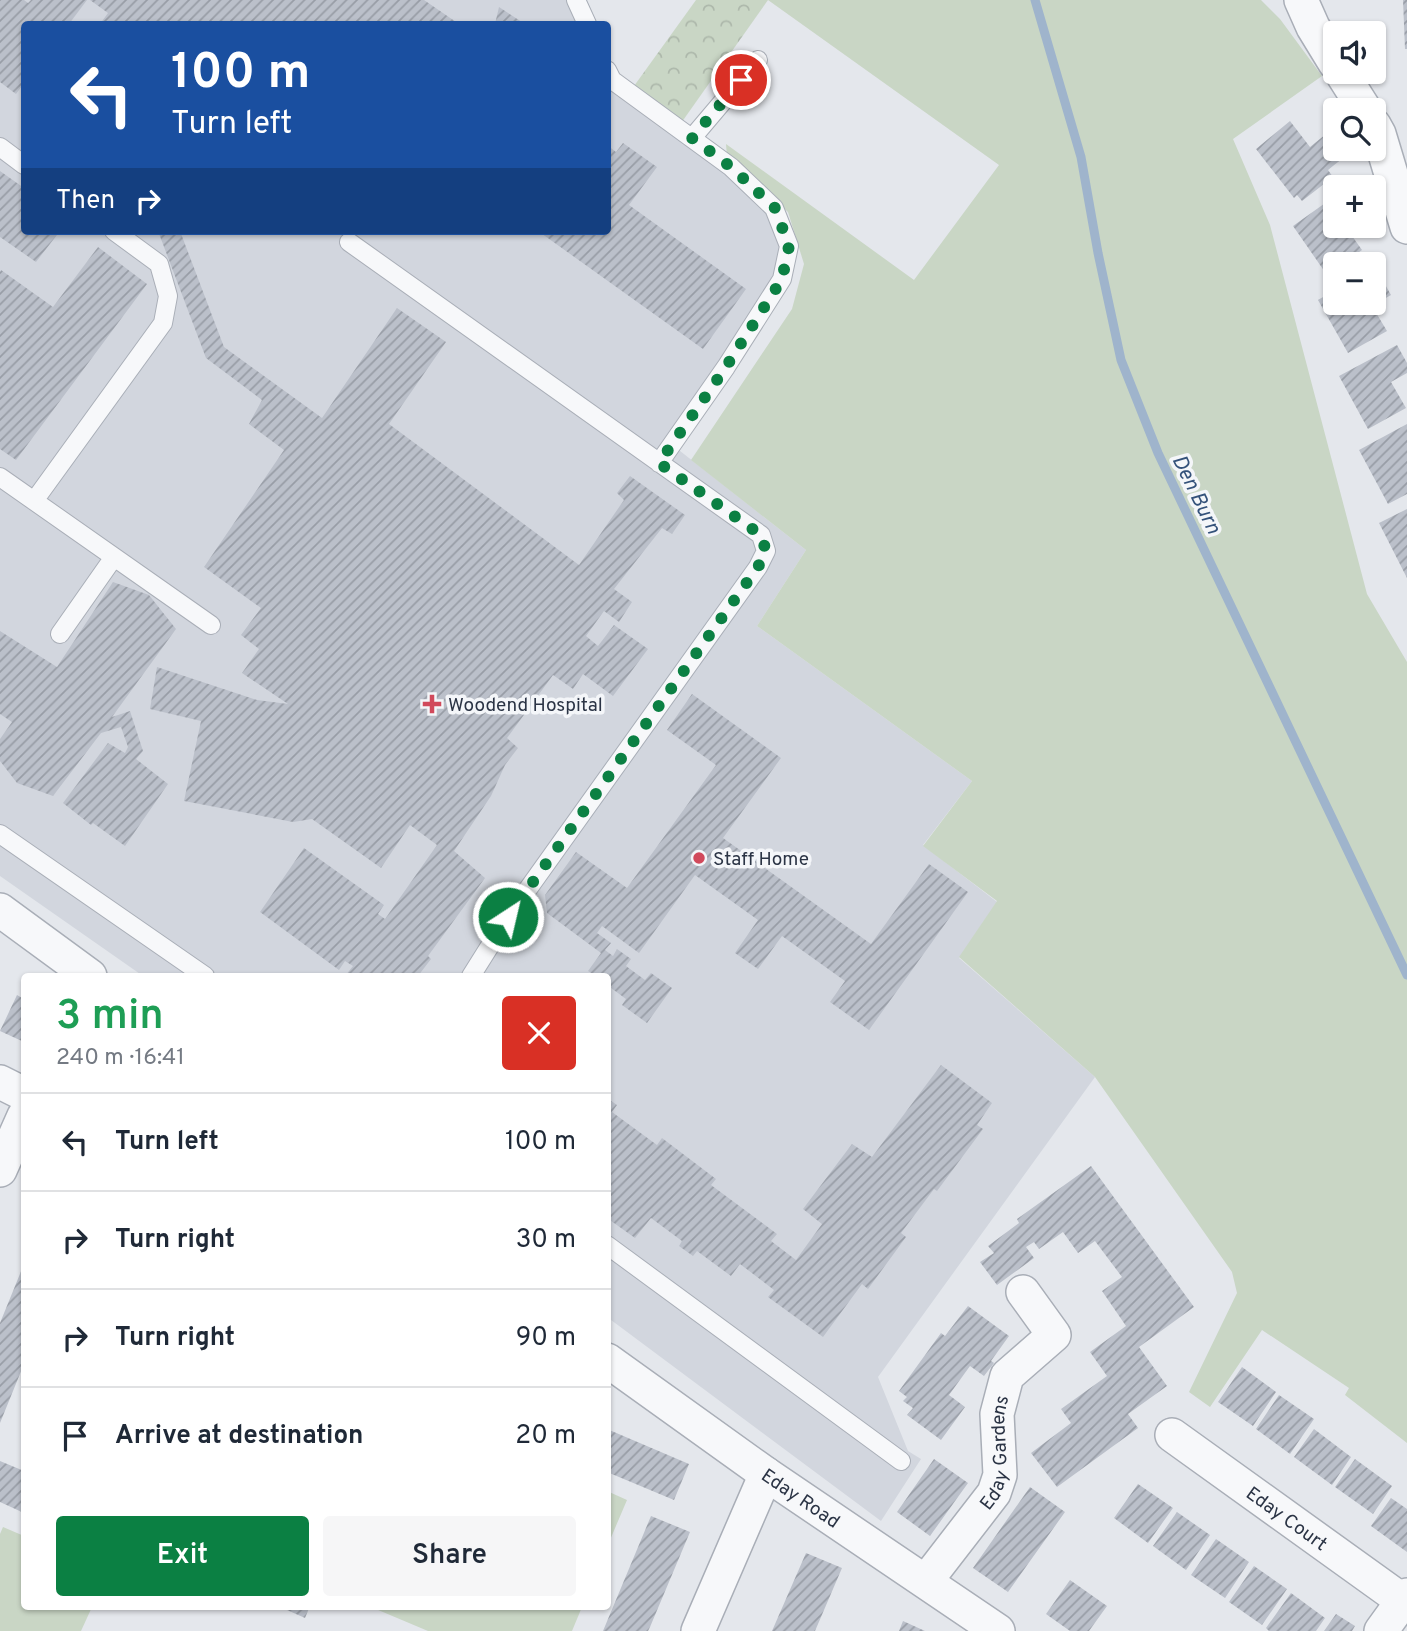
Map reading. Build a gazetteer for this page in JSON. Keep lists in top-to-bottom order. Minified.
{"streets":{"street":["Eday Gardens","Eday Road","Eday Court"]},"crossings":[["Eday Gardens","Eday Road"]],"water":["Den Burn"],"places":{"health":["Woodend Hospital"],"other":["Staff Home"]},"page":{"map_buttons":["+","−"],"turn":["100 m","Turn left"],"then":"Then","heading":["3 min","240 m · 16:41"],"list":[{"name":"Turn left","value":"100 m"},{"name":"Turn right","value":"30 m"},{"name":"Turn right","value":"90 m"},{"name":"Arrive at destination","value":"20 m"}],"buttons":["Exit","Share"]}}
